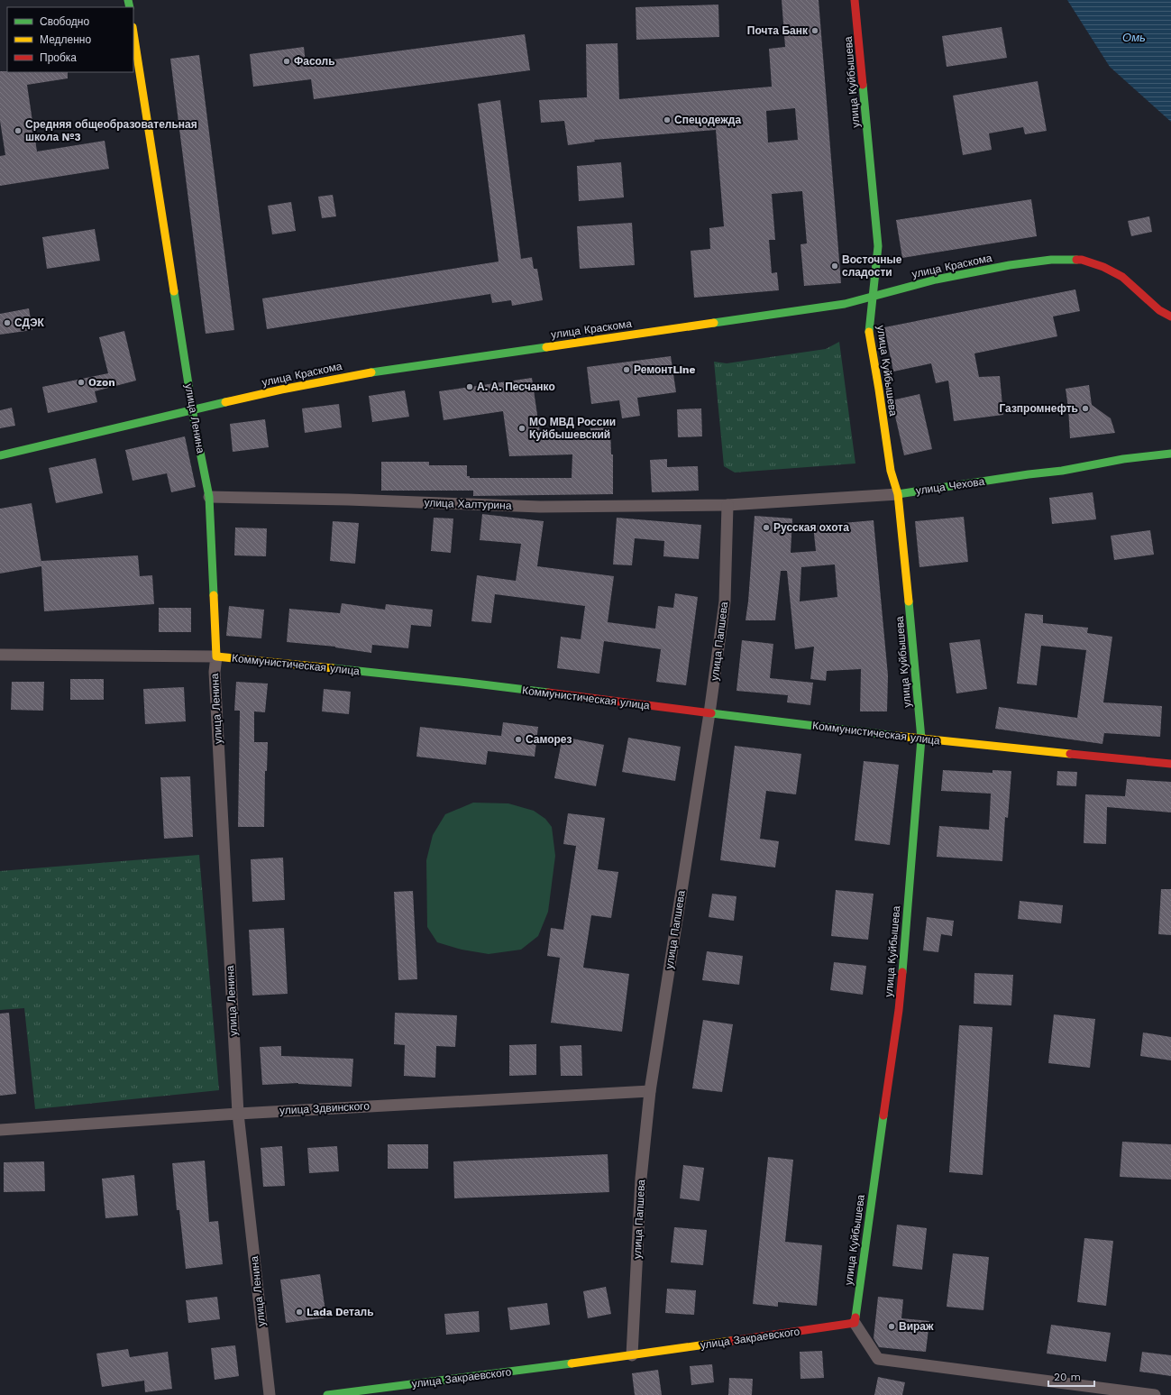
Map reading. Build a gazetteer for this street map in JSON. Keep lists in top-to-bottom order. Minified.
{"streets":{"street":["улица Куйбышева","улица Краскома","улица Ленина","улица Чехова","улица Халтурина","улица Папшева","Коммунистическая улица","улица Здвинского","улица Закраевского"]},"crossings":[["улица Куйбышева","улица Краскома"],["улица Куйбышева","улица Чехова"],["улица Куйбышева","Коммунистическая улица"],["улица Куйбышева","улица Закраевского"],["улица Краскома","улица Ленина"],["улица Ленина","улица Халтурина"],["улица Ленина","Коммунистическая улица"],["улица Ленина","улица Здвинского"],["улица Чехова","улица Халтурина"],["улица Чехова","улица Папшева"],["улица Халтурина","улица Папшева"],["улица Папшева","Коммунистическая улица"],["улица Папшева","улица Здвинского"],["улица Папшева","улица Закраевского"]],"water":["Омь"],"places":["Почта Банк","Фасоль","Спецодежда","Средняя общеобразовательная школа №3","Восточные сладости","СДЭК","РемонтLine","Ozon","А. А. Песчанко","Газпромнефть","МО МВД России Куйбышевский","Русская охота","Саморез","Lada Dеталь","Вираж"],"legend":["Свободно","Медленно","Пробка"],"scale_bar":"20 m"}
